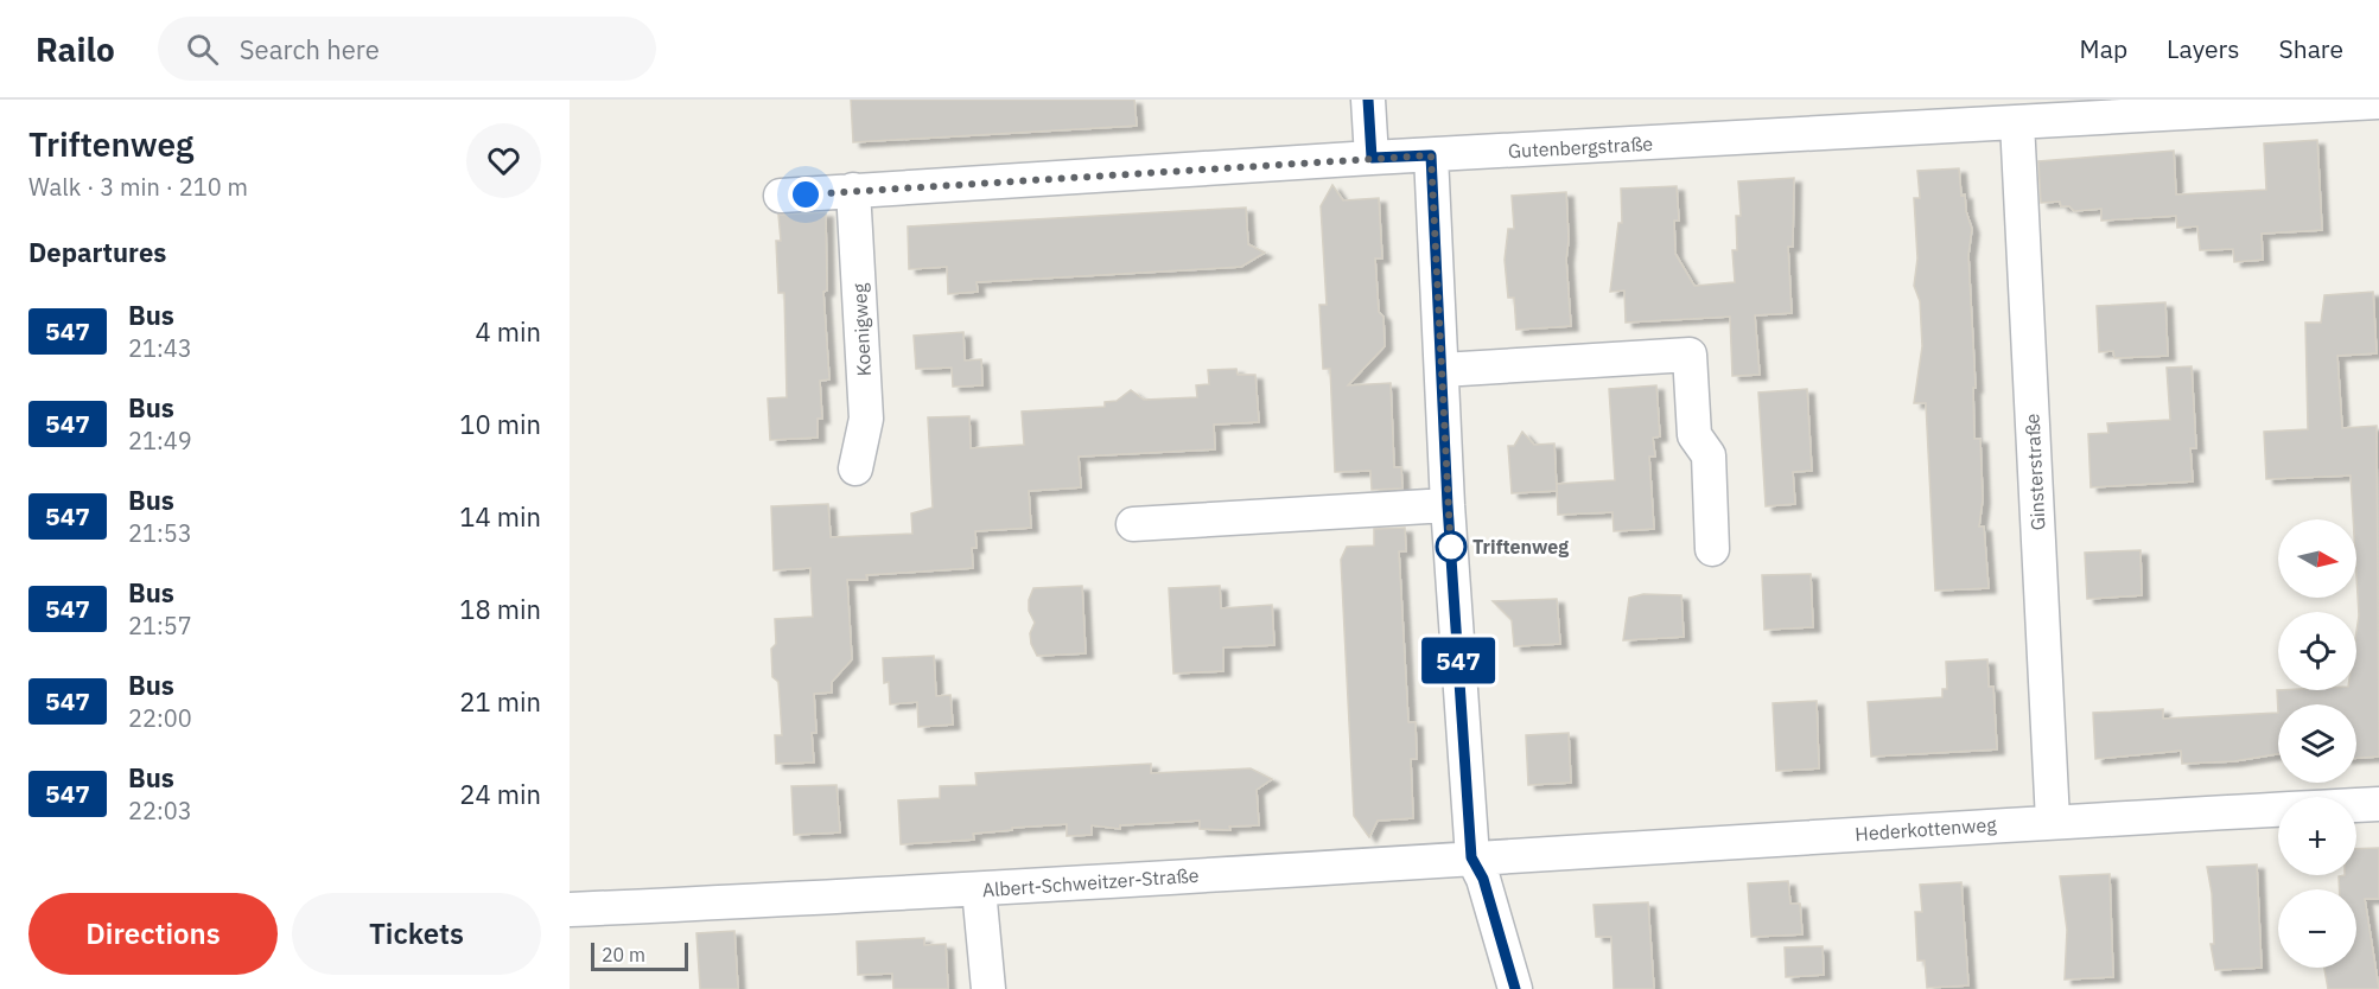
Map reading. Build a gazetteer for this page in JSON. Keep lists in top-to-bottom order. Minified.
{"streets":{"street":["Gutenbergstraße","Koenigweg","Ginsterstraße","Hederkottenweg","Albert-Schweitzer-Straße"]},"crossings":[["Gutenbergstraße","Koenigweg"],["Gutenbergstraße","Ginsterstraße"],["Ginsterstraße","Hederkottenweg"],["Hederkottenweg","Albert-Schweitzer-Straße"]],"places":["Triftenweg"],"lines":["bus line 547"],"scale_bar":"20 m","north":"right","page":{"header":"Railo","search":"Search here","nav":["Map","Layers","Share"],"heading":[["Triftenweg","Walk · 3 min · 210 m"],"Departures"],"on_map":"547","list":[{"mark":"547","name":"Bus","note":"21:43","value":"4 min"},{"mark":"547","name":"Bus","note":"21:49","value":"10 min"},{"mark":"547","name":"Bus","note":"21:53","value":"14 min"},{"mark":"547","name":"Bus","note":"21:57","value":"18 min"},{"mark":"547","name":"Bus","note":"22:00","value":"21 min"},{"mark":"547","name":"Bus","note":"22:03","value":"24 min"}],"map_buttons":["+","−"],"buttons":["Directions","Tickets"],"scale":"20 m"}}
